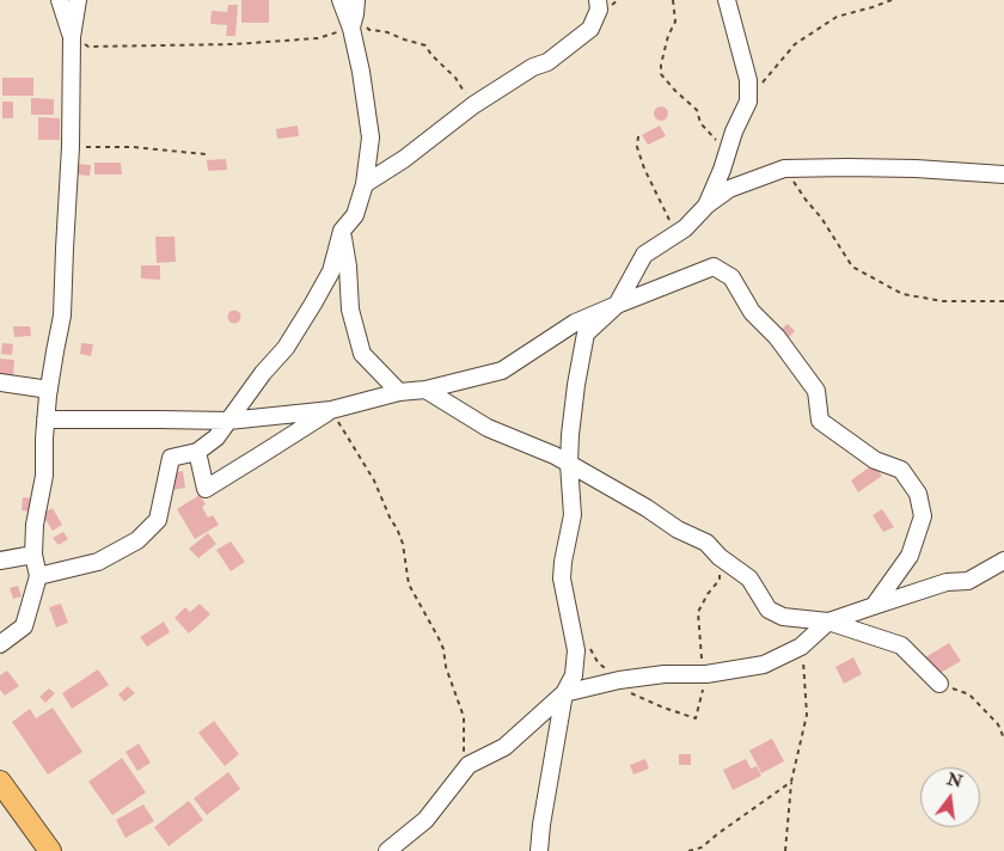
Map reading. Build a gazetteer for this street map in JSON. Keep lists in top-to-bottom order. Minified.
{"north":"top"}
